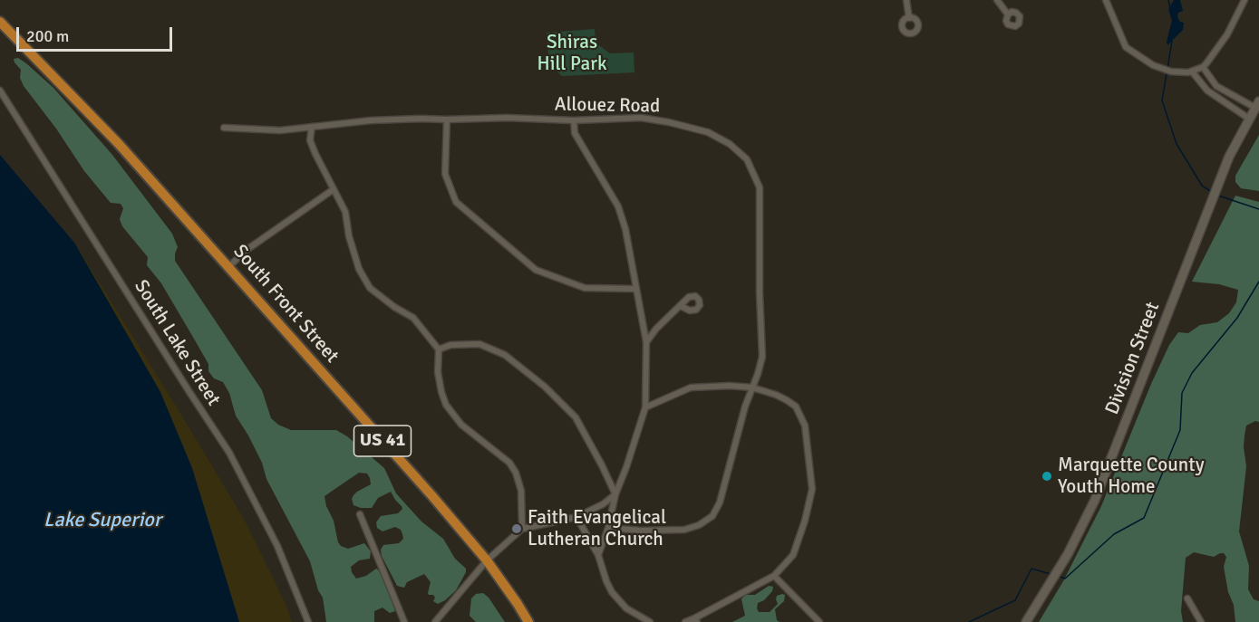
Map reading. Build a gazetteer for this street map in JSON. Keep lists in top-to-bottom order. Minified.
{"streets":{"highway":["South Front Street","US 41"],"street":["Allouez Road","South Lake Street","Division Street"]},"water":["Lake Superior"],"parks":["Shiras Hill Park"],"places":["Marquette County Youth Home","Faith Evangelical Lutheran Church"],"scale_bar":"200 m"}
